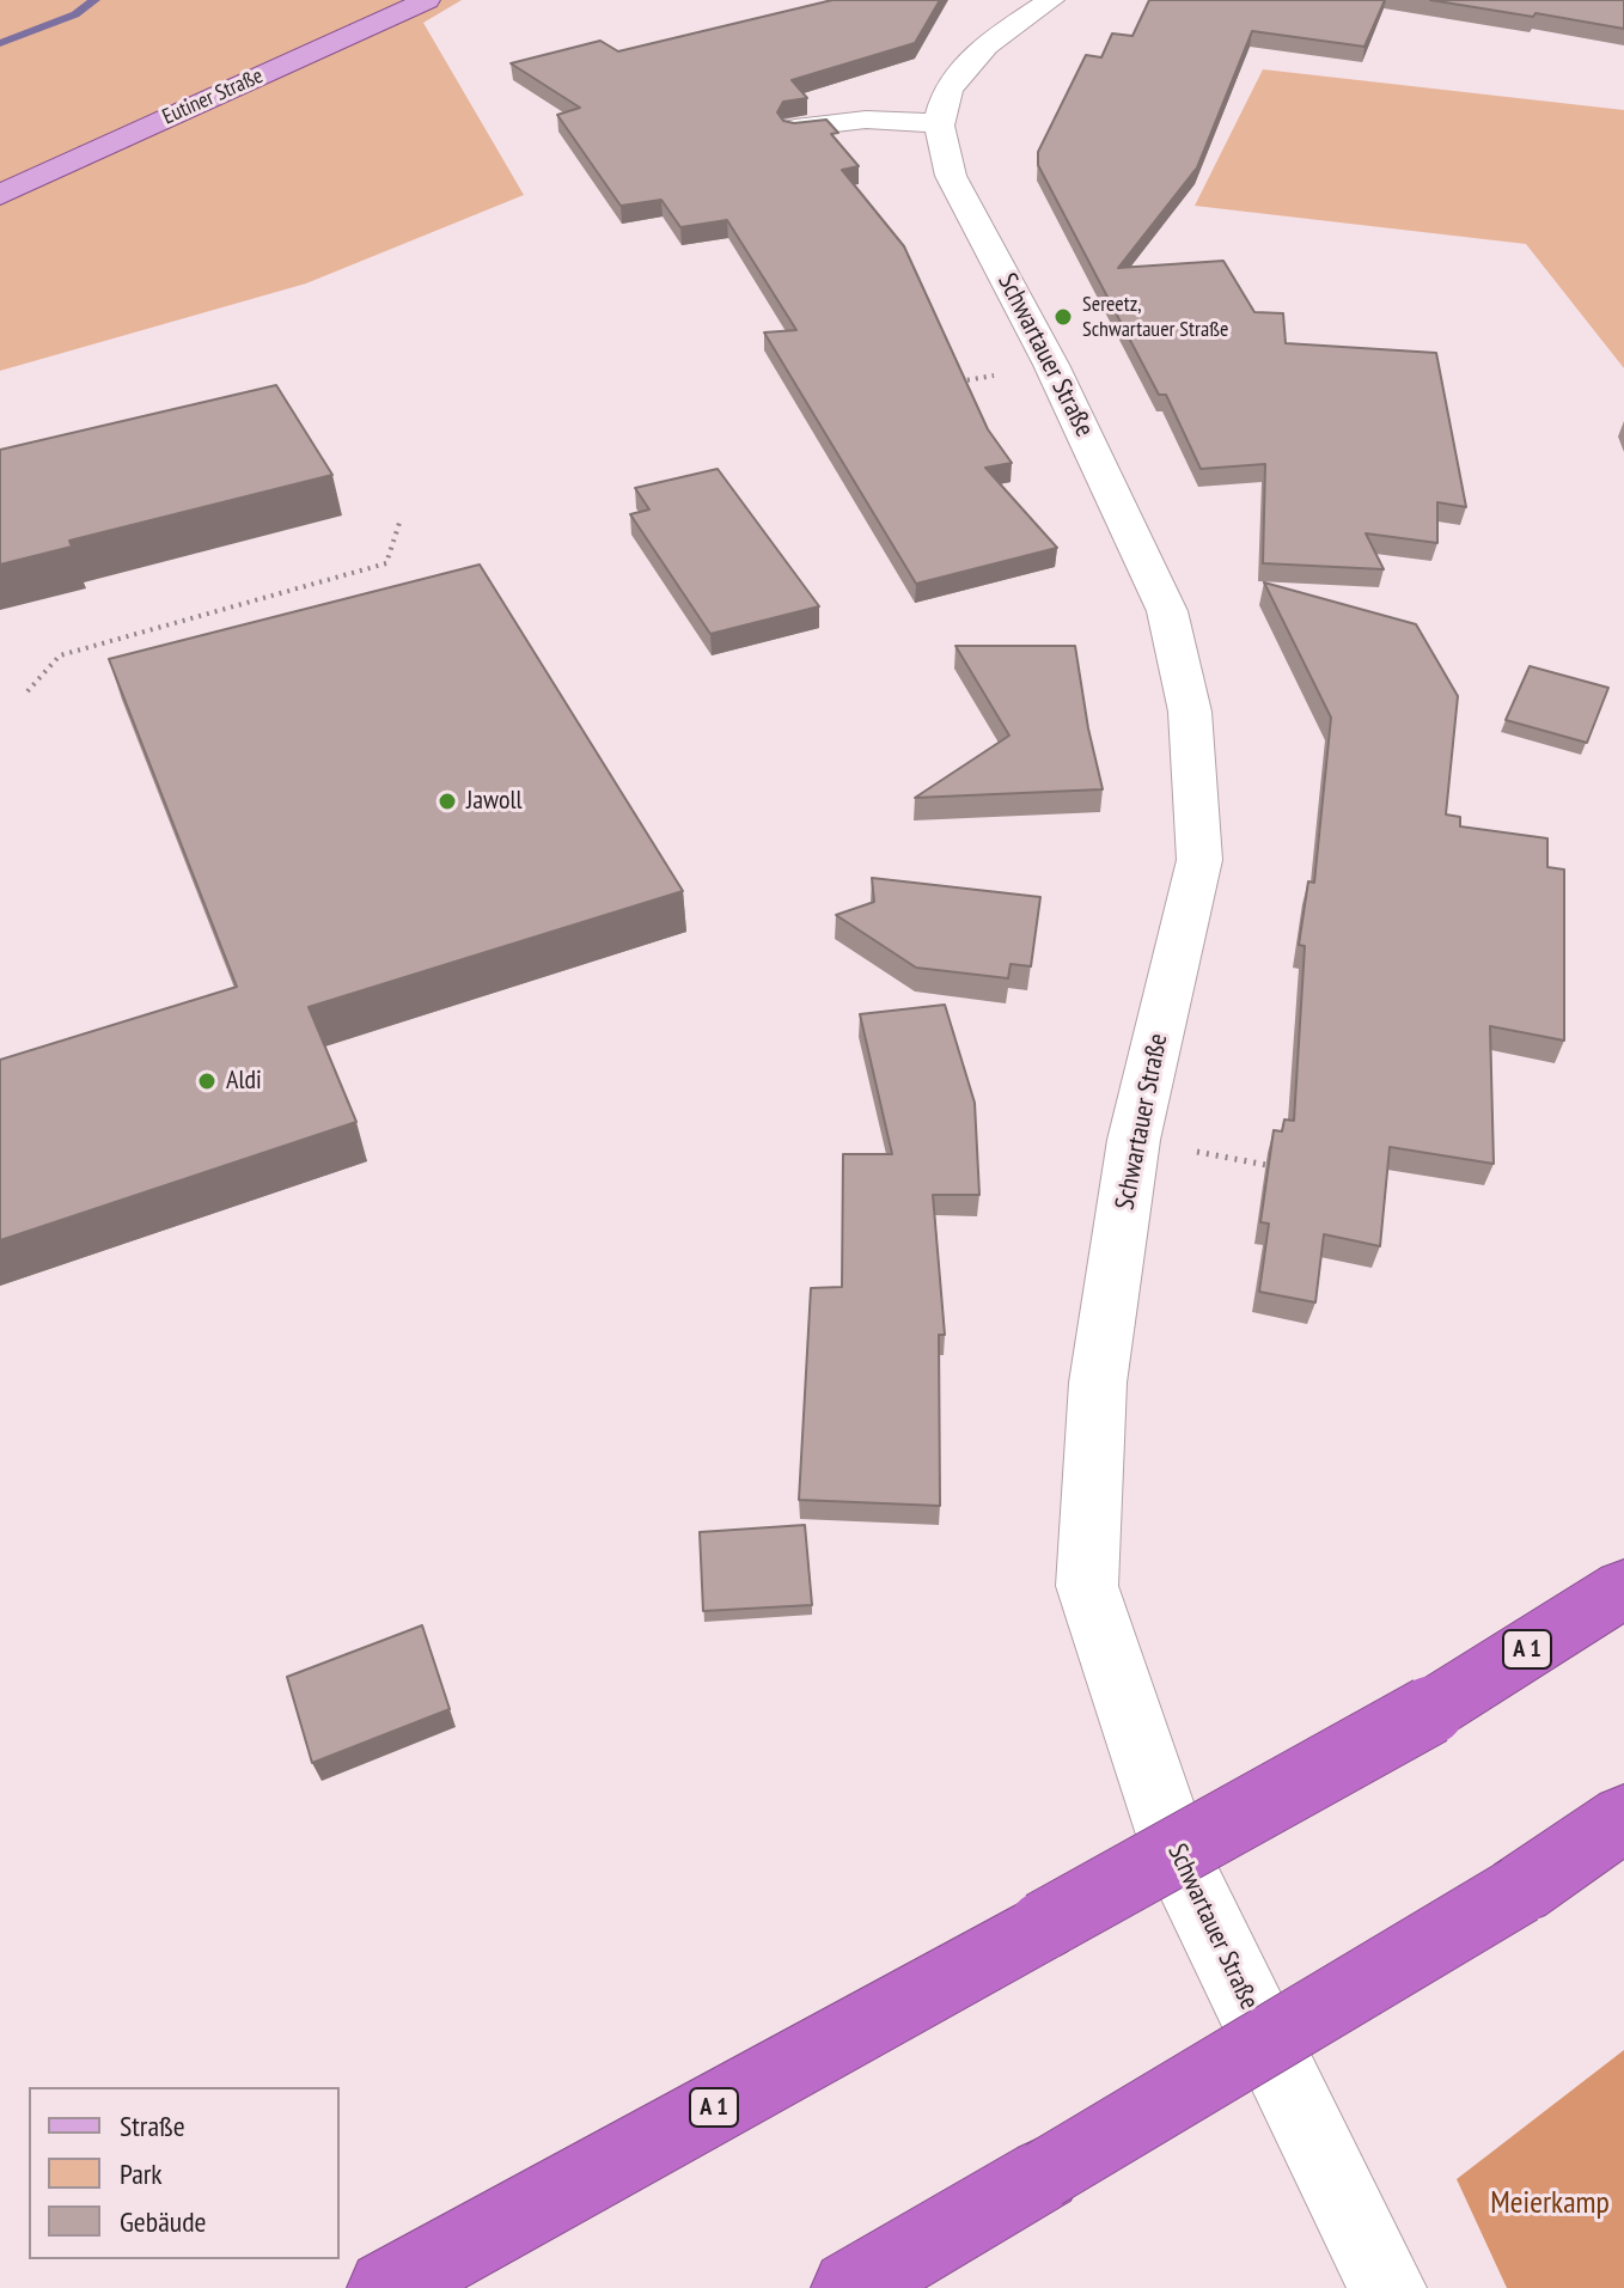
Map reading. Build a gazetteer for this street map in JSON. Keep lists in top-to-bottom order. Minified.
{"streets":{"highway":["A 1"],"main road":["Eutiner Straße"],"street":["Schwartauer Straße"]},"parks":["Meierkamp"],"places":["Sereetz, Schwartauer Straße","Jawoll","Aldi"],"legend":["Straße","Park","Gebäude"]}
